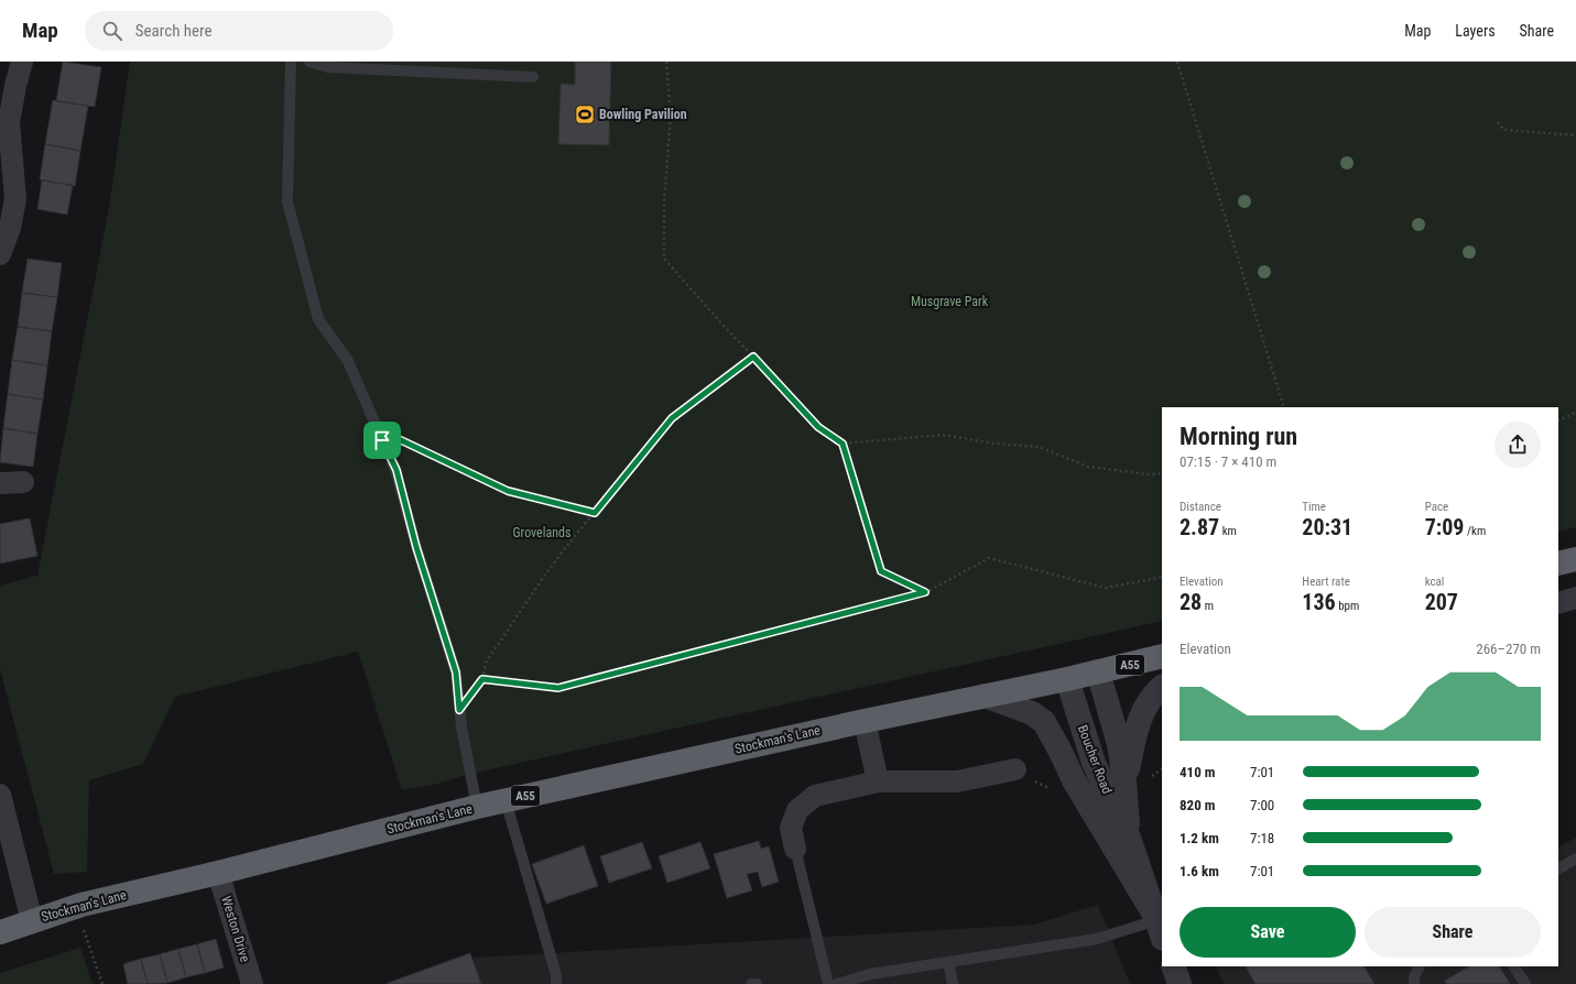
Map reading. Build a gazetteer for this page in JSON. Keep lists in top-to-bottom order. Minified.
{"streets":{"highway":["A55","Stockman's Lane"],"street":["Boucher Road","Weston Drive"]},"crossings":[["Stockman's Lane","Boucher Road"],["Stockman's Lane","Weston Drive"]],"parks":["Musgrave Park","Grovelands"],"places":{"sports":["Bowling Pavilion"]},"page":{"header":"Map","search":"Search here","nav":["Map","Layers","Share"],"heading":["Morning run","07:15 · 7 × 410 m"],"stats":[["Distance","2.87 km"],["Time","20:31"],["Pace","7:09 /km"],["Elevation","28 m"],["Heart rate","136 bpm"],["kcal","207"]],"chart":["Elevation","266–270 m"],"list":[{"name":"410 m","note":"7:01"},{"name":"820 m","note":"7:00"},{"name":"1.2 km","note":"7:18"},{"name":"1.6 km","note":"7:01"}],"buttons":["Save","Share"]}}
